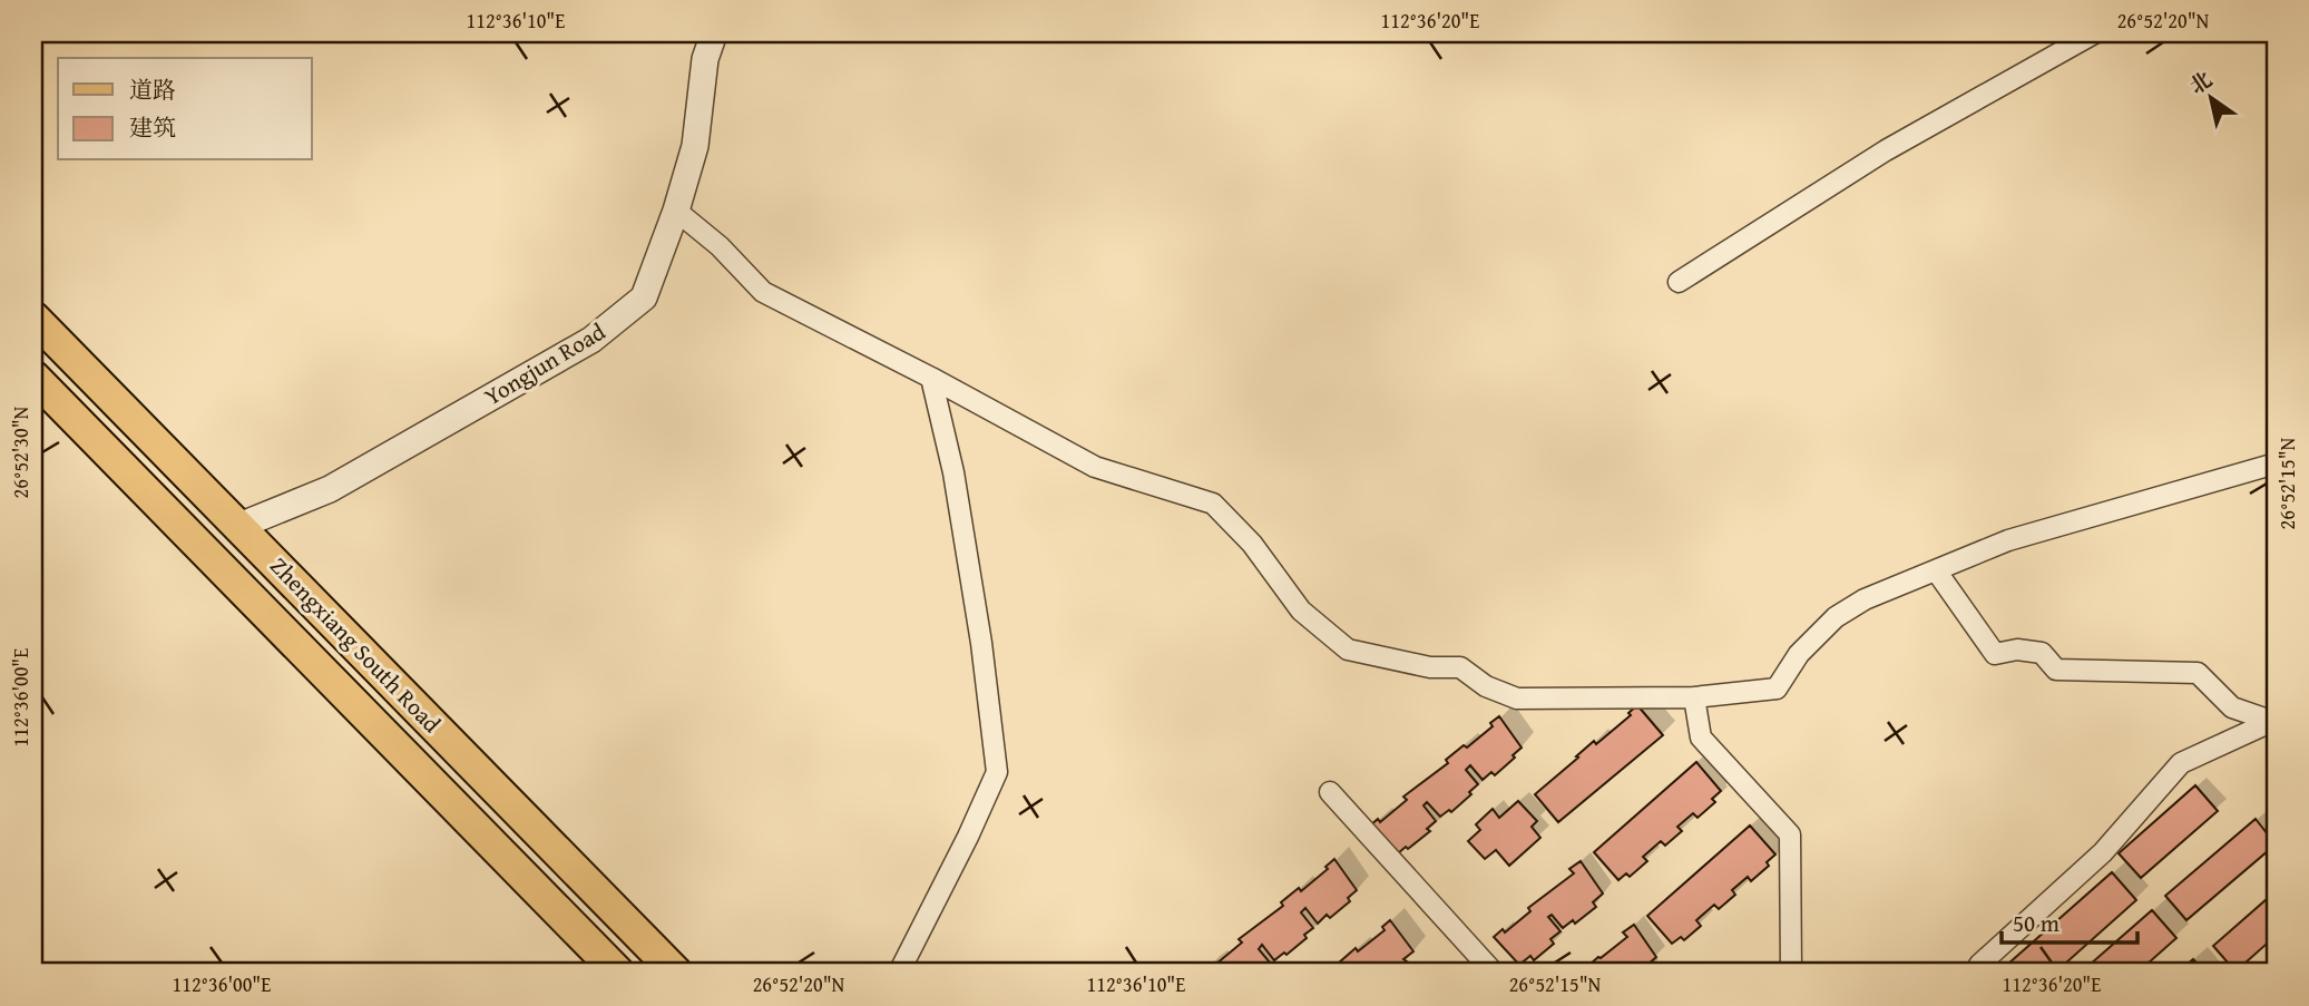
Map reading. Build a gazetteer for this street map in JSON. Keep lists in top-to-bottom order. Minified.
{"streets":{"main road":["Zhengxiang South Road"],"street":["Yongjun Road"]},"crossings":[["Yongjun Road","Zhengxiang South Road"]],"legend":["道路","建筑"],"scale_bar":"50 m","north":"top left","coordinates":["112°36'10\"E","112°36'20\"E","26°52'20\"N","26°52'30\"N","26°52'15\"N","112°36'00\"E"]}
